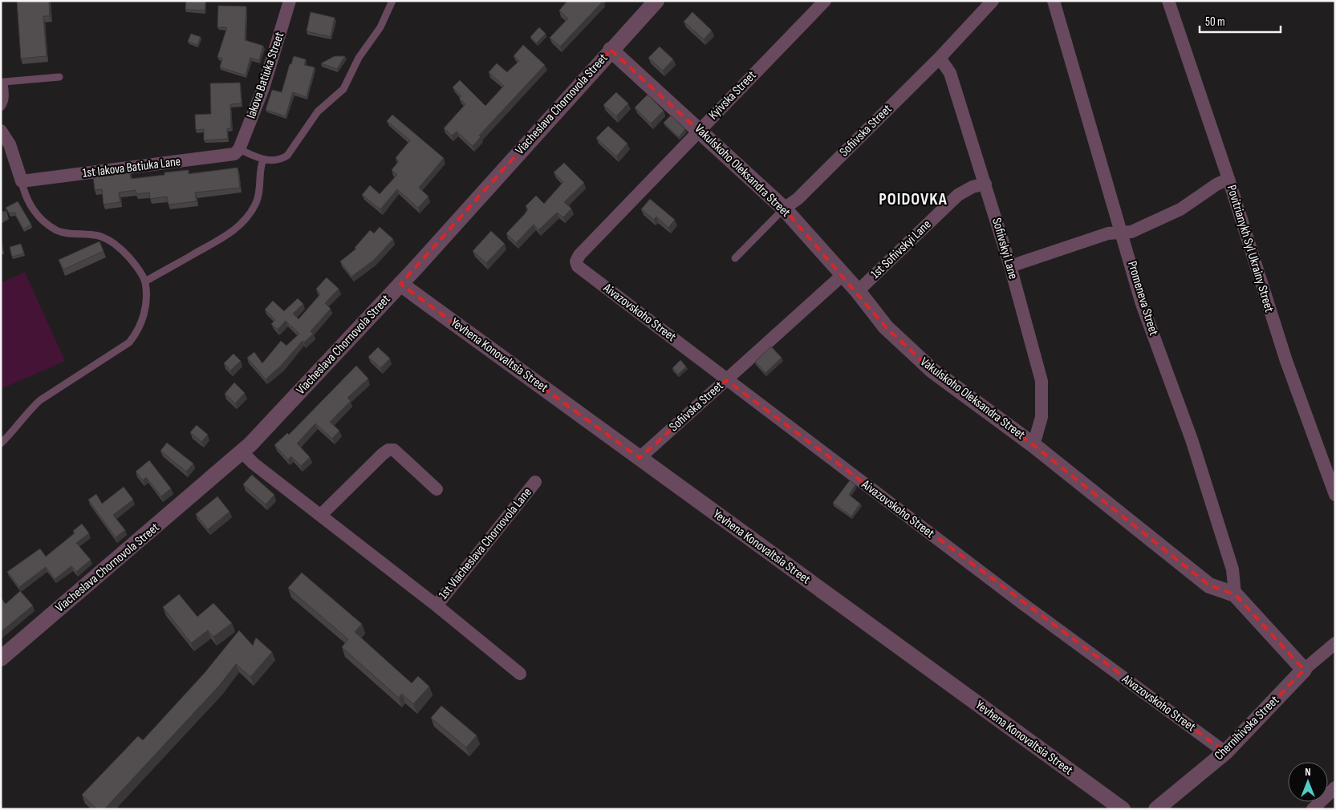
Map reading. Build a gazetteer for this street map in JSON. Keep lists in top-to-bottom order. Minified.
{"streets":{"street":["Iakova Batiuka Street","Kyivska Street","Viacheslava Chornovola Street","Sofiivska Street","1st Iakova Batiuka Lane","Vakulskoho Oleksandra Street","Sofiivskyi Lane","Povitrianykh Syl Ukrainy Street","1st Sofiivskyi Lane","Promeneva Street","Aivazovskoho Street","Yevhena Konovaltsia Street","1st Viacheslava Chornovola Lane","Chernihivska Street"]},"crossings":[["Iakova Batiuka Street","1st Iakova Batiuka Lane"],["Kyivska Street","Vakulskoho Oleksandra Street"],["Kyivska Street","Aivazovskoho Street"],["Viacheslava Chornovola Street","Vakulskoho Oleksandra Street"],["Viacheslava Chornovola Street","Yevhena Konovaltsia Street"],["Viacheslava Chornovola Street","1st Viacheslava Chornovola Lane"],["Sofiivska Street","Vakulskoho Oleksandra Street"],["Sofiivska Street","Sofiivskyi Lane"],["Sofiivska Street","Aivazovskoho Street"],["Sofiivska Street","Yevhena Konovaltsia Street"],["Vakulskoho Oleksandra Street","Sofiivskyi Lane"],["Vakulskoho Oleksandra Street","1st Sofiivskyi Lane"],["Vakulskoho Oleksandra Street","Promeneva Street"],["Vakulskoho Oleksandra Street","Chernihivska Street"],["Sofiivskyi Lane","1st Sofiivskyi Lane"],["Aivazovskoho Street","Chernihivska Street"]],"districts":["POIDOVKA"],"scale_bar":"50 m","north":"top"}
